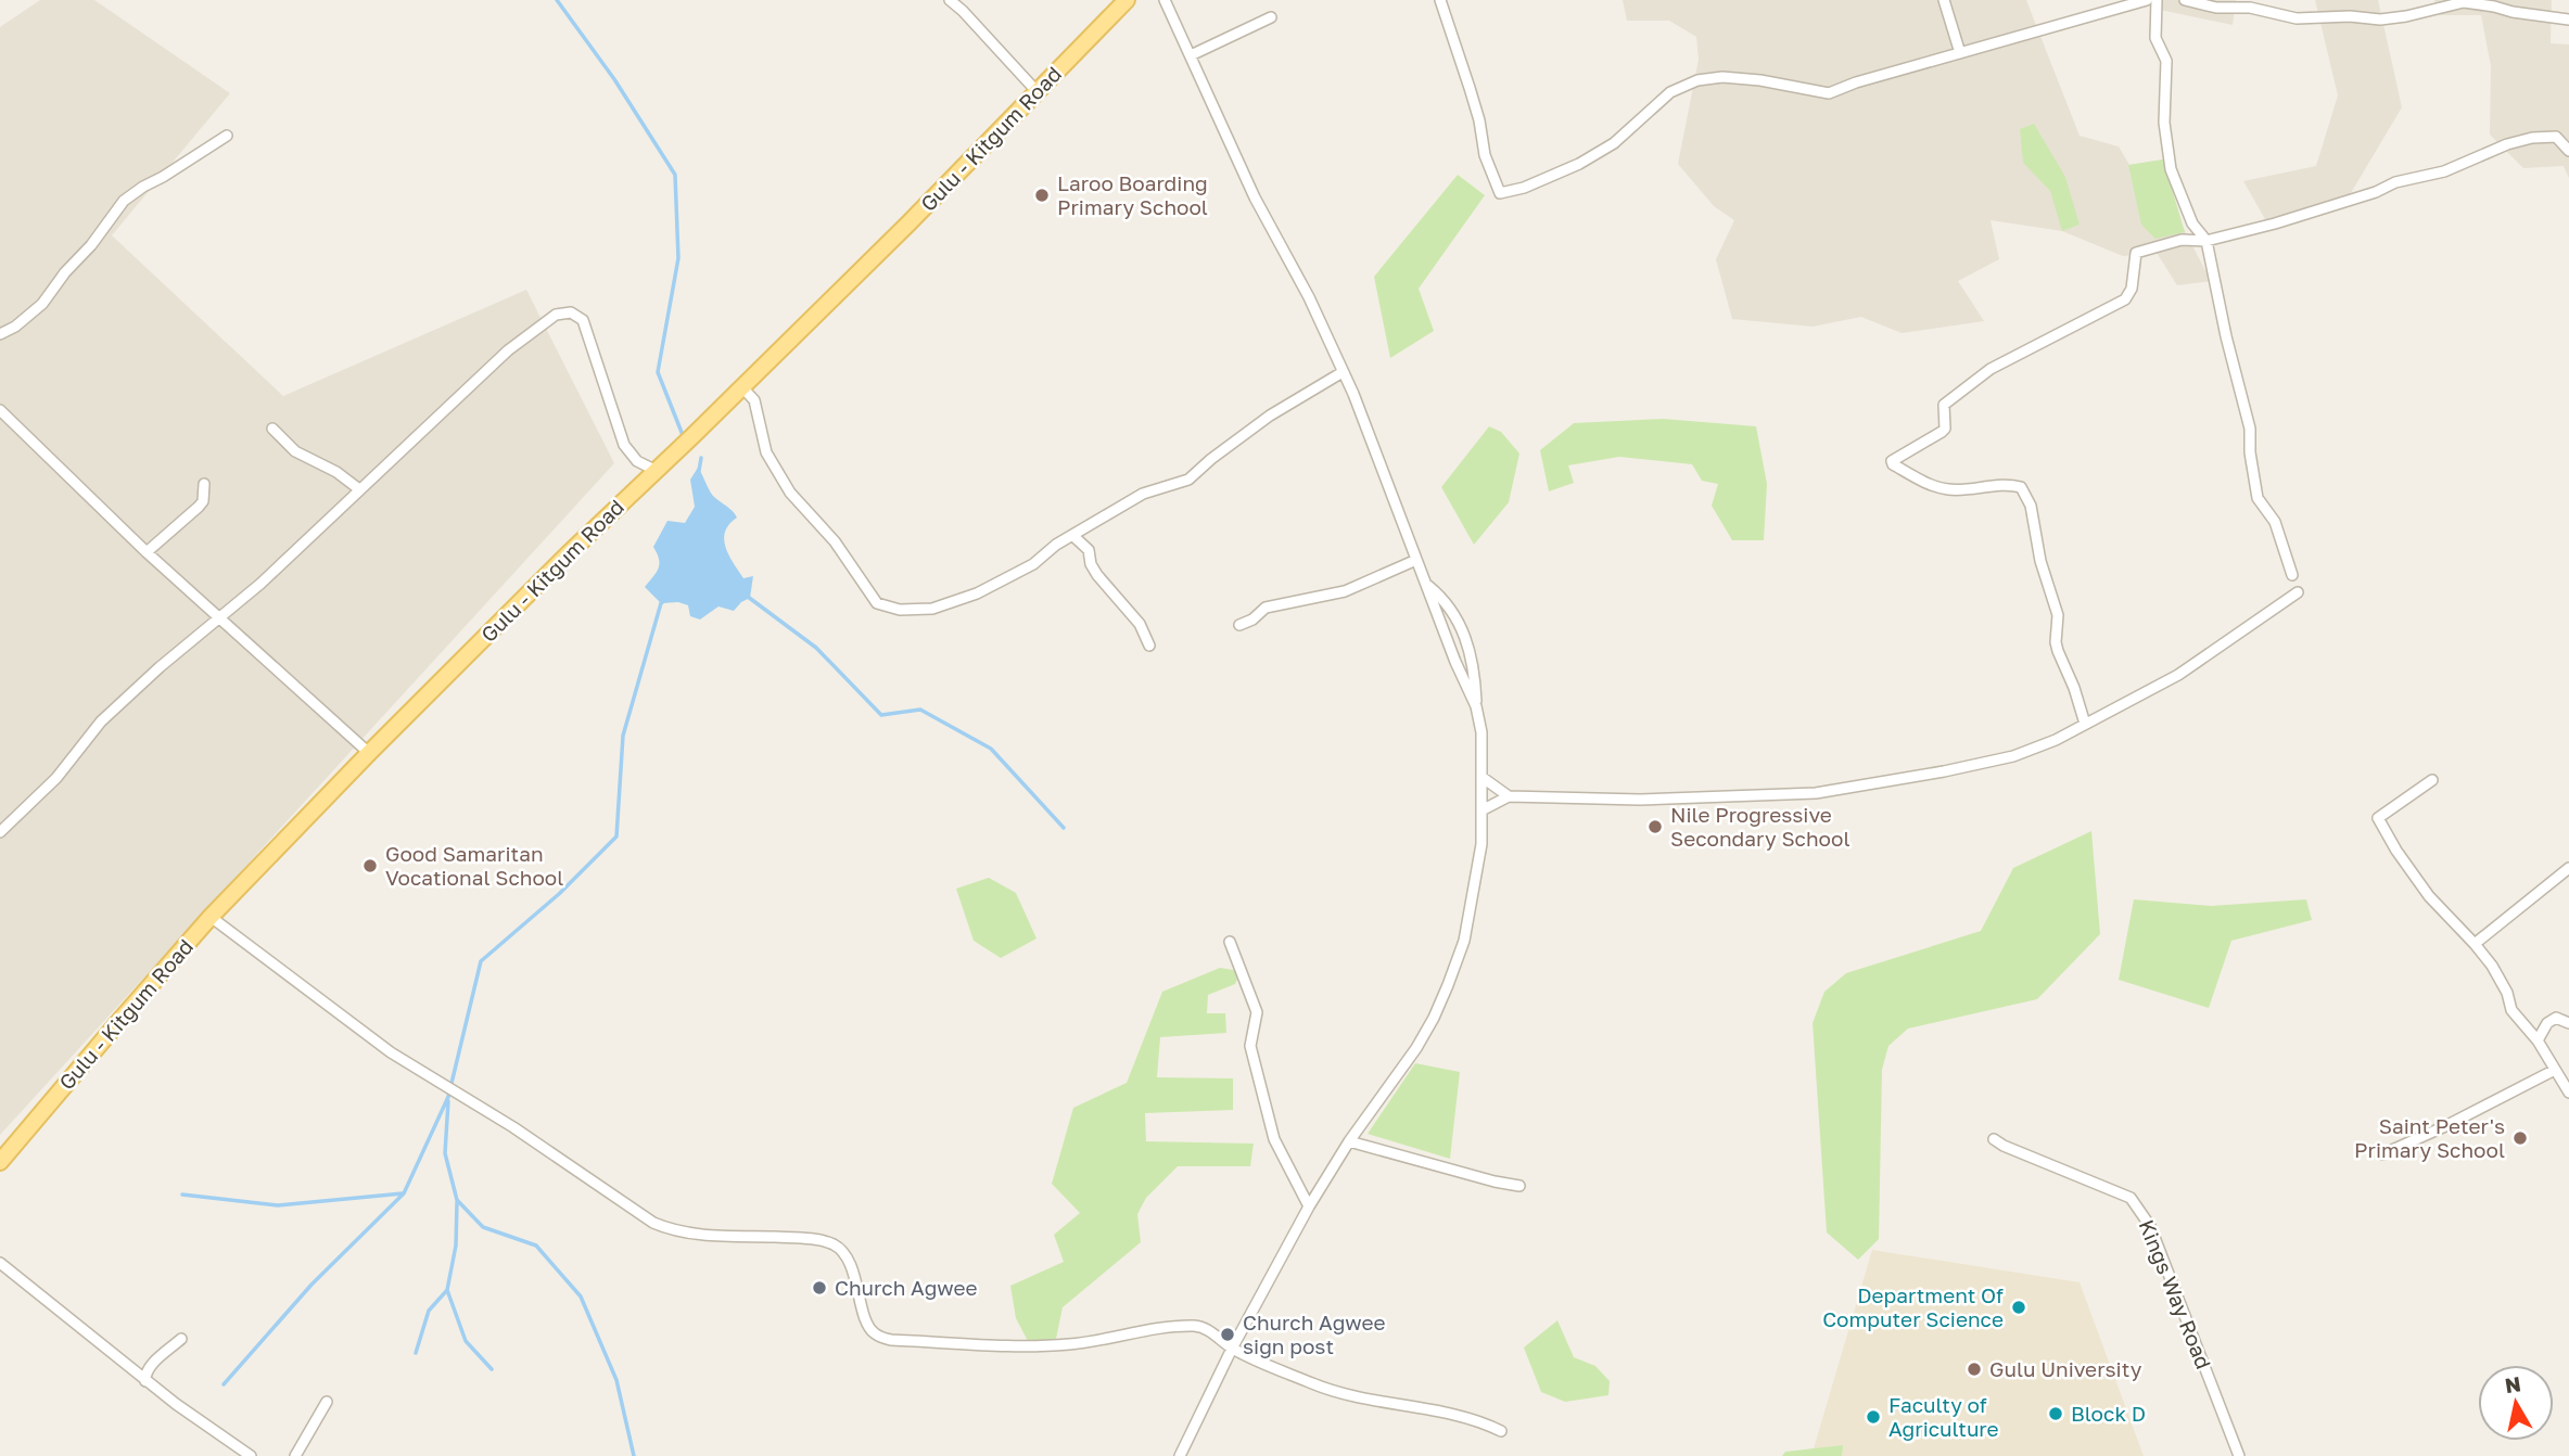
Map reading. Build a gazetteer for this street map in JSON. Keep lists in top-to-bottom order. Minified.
{"streets":{"main road":["Gulu - Kitgum Road"],"street":["Kings Way Road"]},"places":["Laroo Boarding Primary School","Nile Progressive Secondary School","Good Samaritan Vocational School","Saint Peter's Primary School","Church Agwee","Department Of Computer Science","Church Agwee sign post","Gulu University","Block D","Faculty of Agriculture"],"north":"top"}
